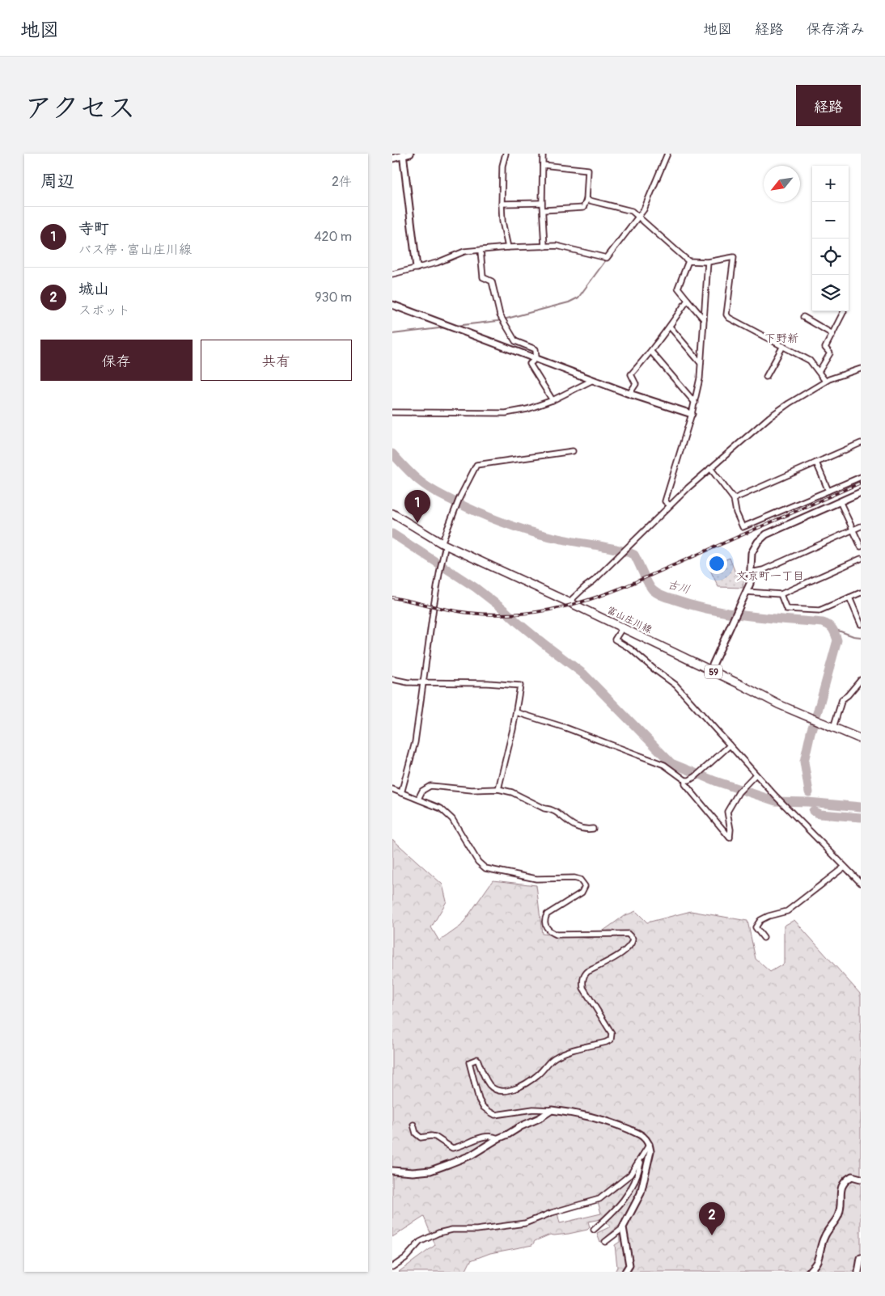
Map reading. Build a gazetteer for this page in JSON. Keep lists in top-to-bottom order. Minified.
{"streets":{"main road":["富山庄川線","59"]},"districts":["下野新","文京町一丁目"],"water":["古川"],"north":"bottom left","page":{"header":"地図","nav":["地図","経路","保存済み"],"title":"アクセス","buttons":["経路",["保存","共有"]],"heading":["周辺","2件"],"map_buttons":["+","−"],"list":[{"mark":"1","name":"寺町","note":"バス停 · 富山庄川線","value":"420 m"},{"mark":"2","name":"城山","note":"スポット","value":"930 m"}],"pins":["1","2"]}}
